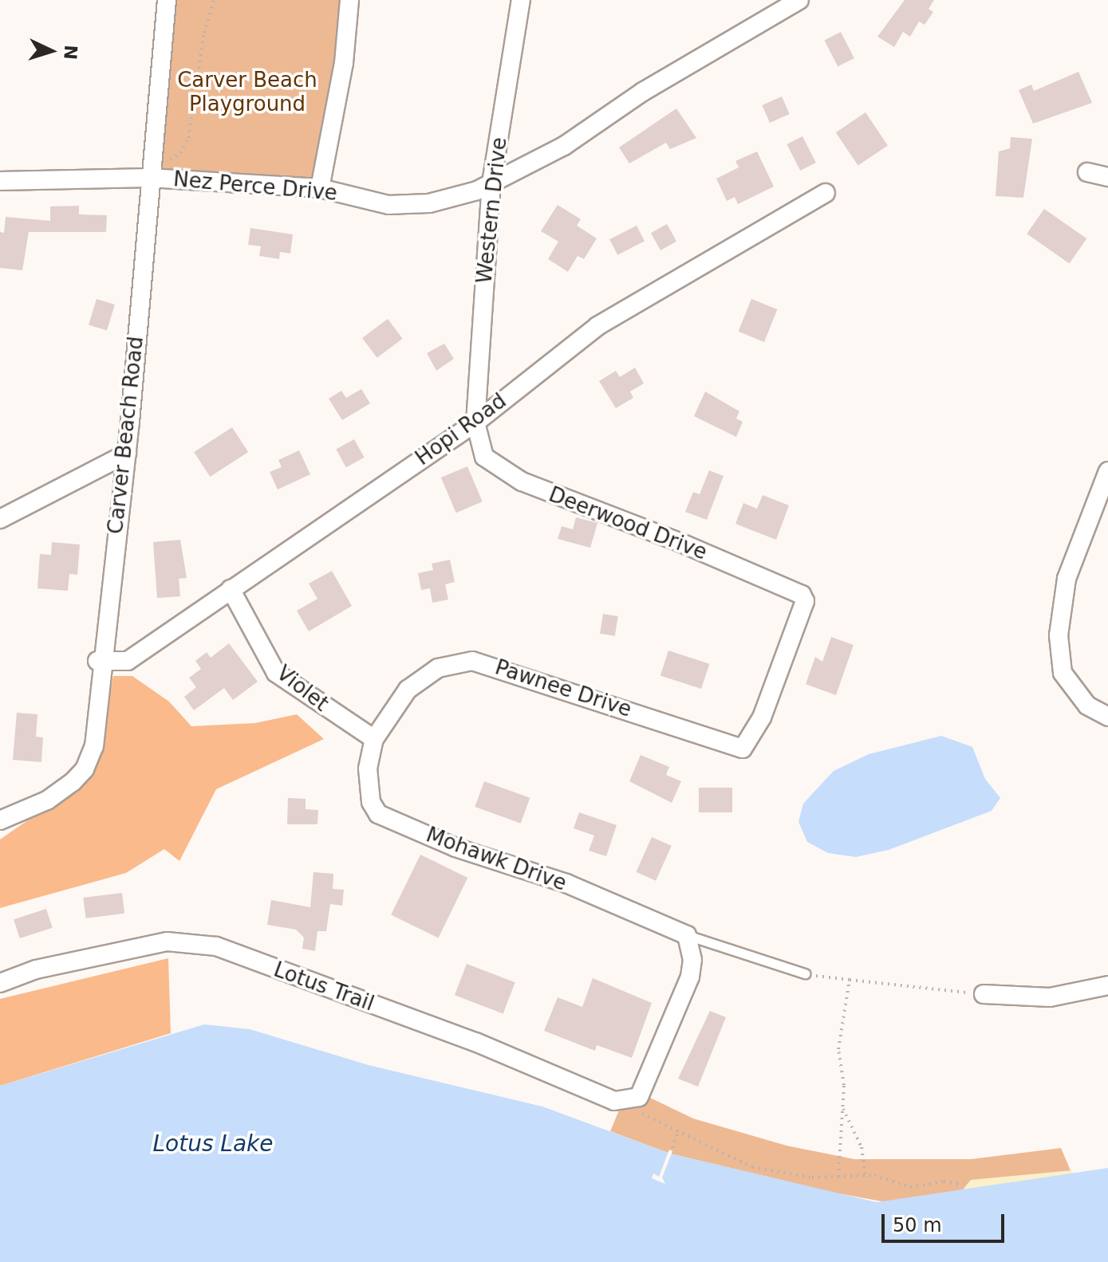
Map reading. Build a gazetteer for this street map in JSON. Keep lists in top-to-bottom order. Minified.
{"streets":{"street":["Nez Perce Drive","Western Drive","Hopi Road","Carver Beach Road","Deerwood Drive","Violet","Pawnee Drive","Mohawk Drive","Lotus Trail"]},"crossings":[["Nez Perce Drive","Western Drive"],["Nez Perce Drive","Carver Beach Road"],["Western Drive","Hopi Road"],["Western Drive","Deerwood Drive"],["Hopi Road","Carver Beach Road"],["Hopi Road","Deerwood Drive"],["Hopi Road","Violet"],["Deerwood Drive","Pawnee Drive"],["Violet","Pawnee Drive"],["Violet","Mohawk Drive"],["Pawnee Drive","Mohawk Drive"]],"water":["Lotus Lake"],"parks":["Carver Beach Playground"],"scale_bar":"50 m","north":"right"}
